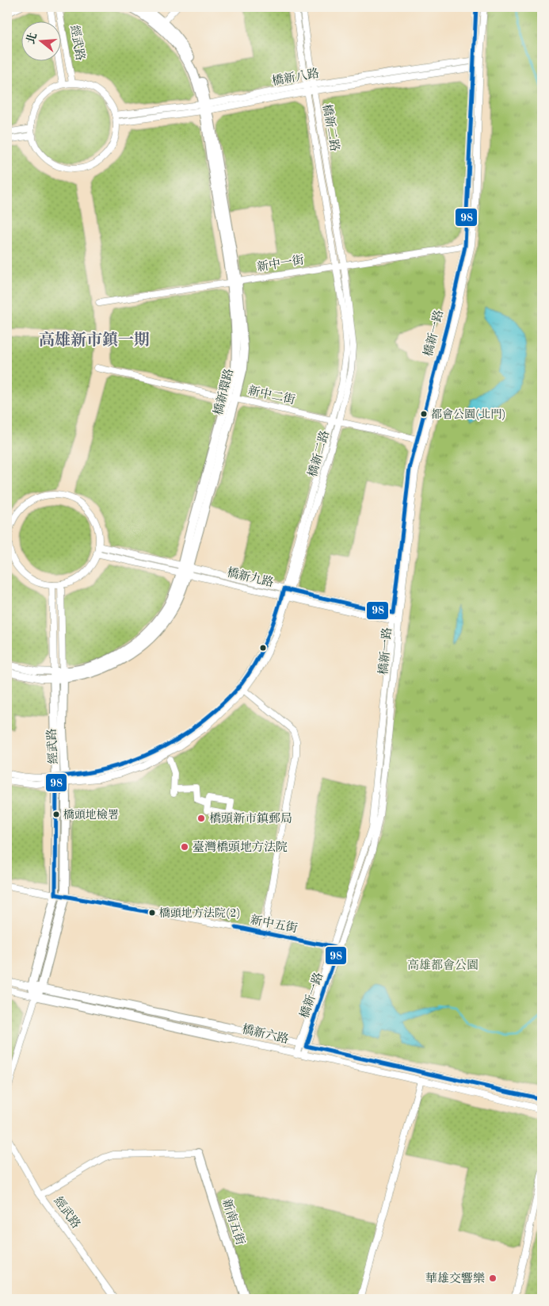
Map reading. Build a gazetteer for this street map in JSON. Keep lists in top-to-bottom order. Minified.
{"streets":{"street":["經武路","橋新八路","橋新二路","新中一街","橋新一路","橋新環路","新中二街","橋新九路","新中五街","橋新六路","新南五街"]},"crossings":[["經武路","橋新八路"],["經武路","橋新二路"],["經武路","橋新環路"],["經武路","橋新九路"],["經武路","新中五街"],["經武路","橋新六路"],["橋新八路","橋新二路"],["橋新八路","橋新一路"],["橋新八路","橋新環路"],["橋新二路","新中一街"],["橋新二路","新中二街"],["橋新二路","橋新九路"],["新中一街","橋新一路"],["新中一街","橋新環路"],["橋新一路","新中二街"],["橋新一路","橋新九路"],["橋新一路","新中五街"],["橋新一路","橋新六路"],["橋新環路","新中二街"],["橋新環路","橋新九路"]],"districts":["高雄新市鎮一期"],"parks":["高雄都會公園"],"places":["都會公園(北門)","橋頭地檢署","橋頭新市鎮郵局","臺灣橋頭地方法院","橋頭地方法院(2)","華雄交響樂"],"lines":["transit line 98"],"north":"left"}
